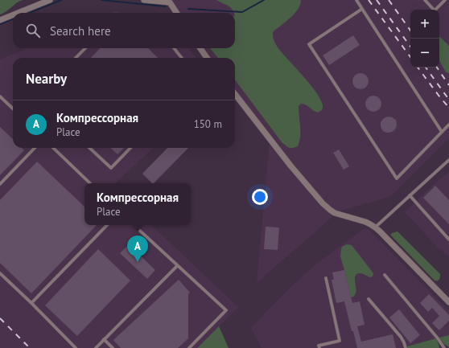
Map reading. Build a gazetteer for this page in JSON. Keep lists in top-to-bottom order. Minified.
{"page":{"map_buttons":["+","−"],"search":"Search here","heading":"Nearby","list":[{"mark":"A","name":"Компрессорная","note":"Place","value":"150 m"}],"popup":["Компрессорная","Place"],"pins":"A"}}
